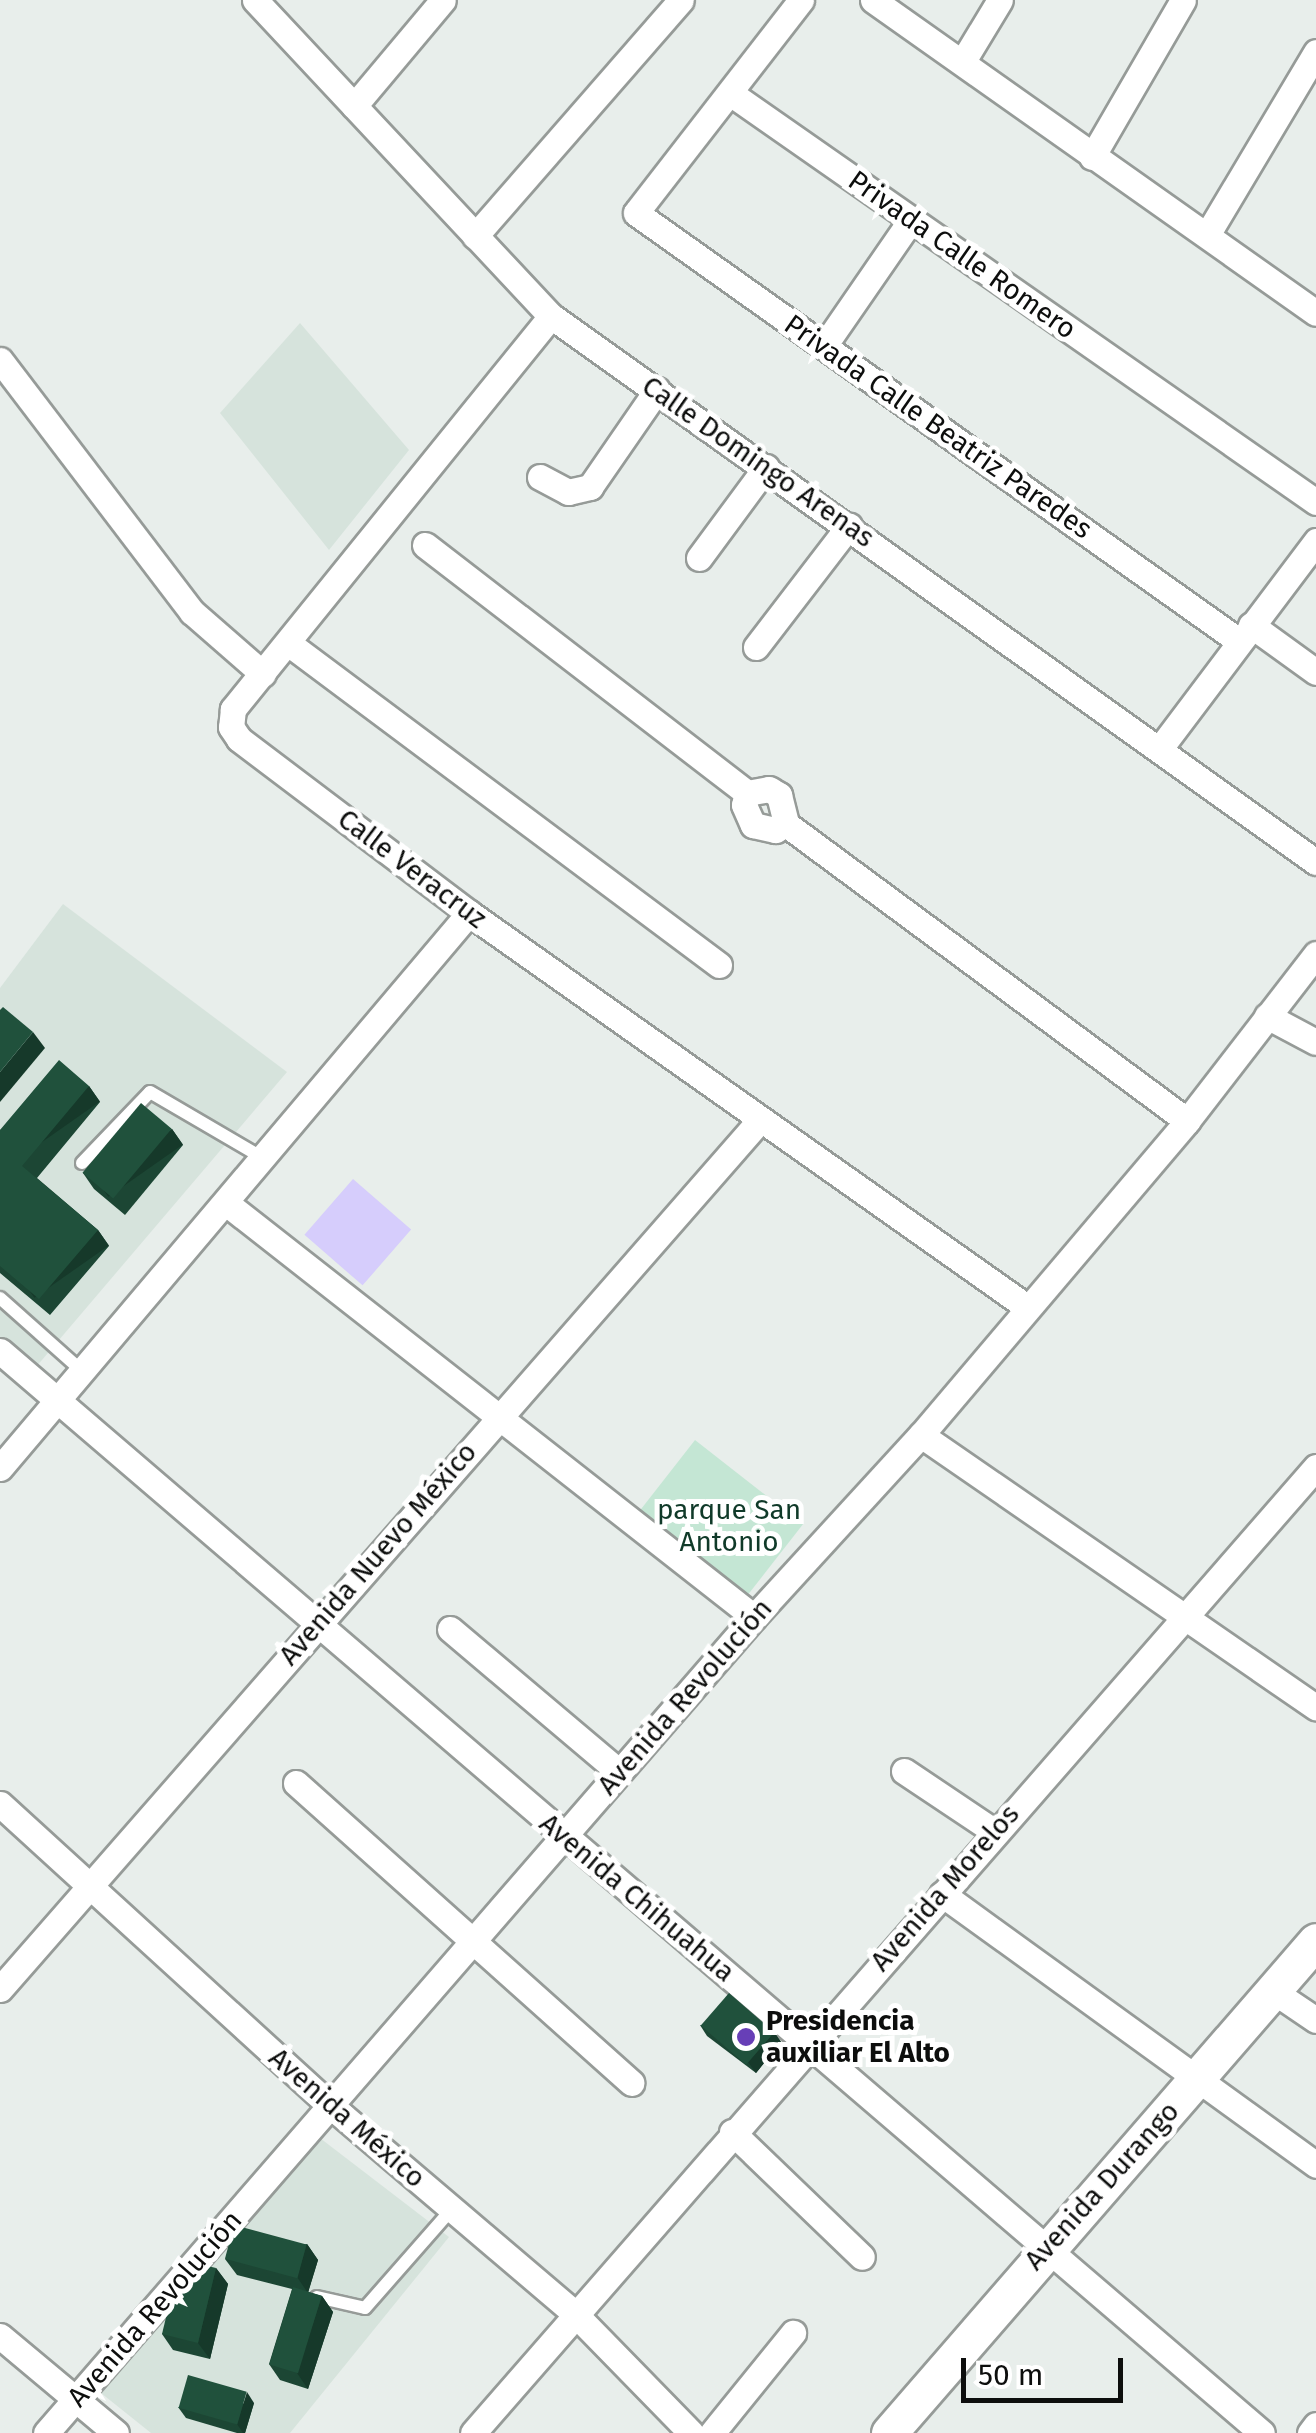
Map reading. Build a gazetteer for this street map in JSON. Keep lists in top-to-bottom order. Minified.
{"streets":{"street":["Privada Calle Romero","Privada Calle Beatriz Paredes","Calle Domingo Arenas","Calle Veracruz","Avenida Nuevo México","Avenida Revolución","Avenida Morelos","Avenida Chihuahua","Avenida México","Avenida Durango"]},"crossings":[["Privada Calle Romero","Privada Calle Beatriz Paredes"],["Calle Domingo Arenas","Calle Veracruz"],["Calle Veracruz","Avenida Nuevo México"],["Calle Veracruz","Avenida Revolución"],["Avenida Nuevo México","Avenida Chihuahua"],["Avenida Nuevo México","Avenida México"],["Avenida Revolución","Avenida Chihuahua"],["Avenida Revolución","Avenida México"],["Avenida Morelos","Avenida Chihuahua"],["Avenida Morelos","Avenida México"],["Avenida Chihuahua","Avenida Durango"]],"parks":["parque San Antonio"],"places":["Presidencia auxiliar El Alto"],"scale_bar":"50 m"}
